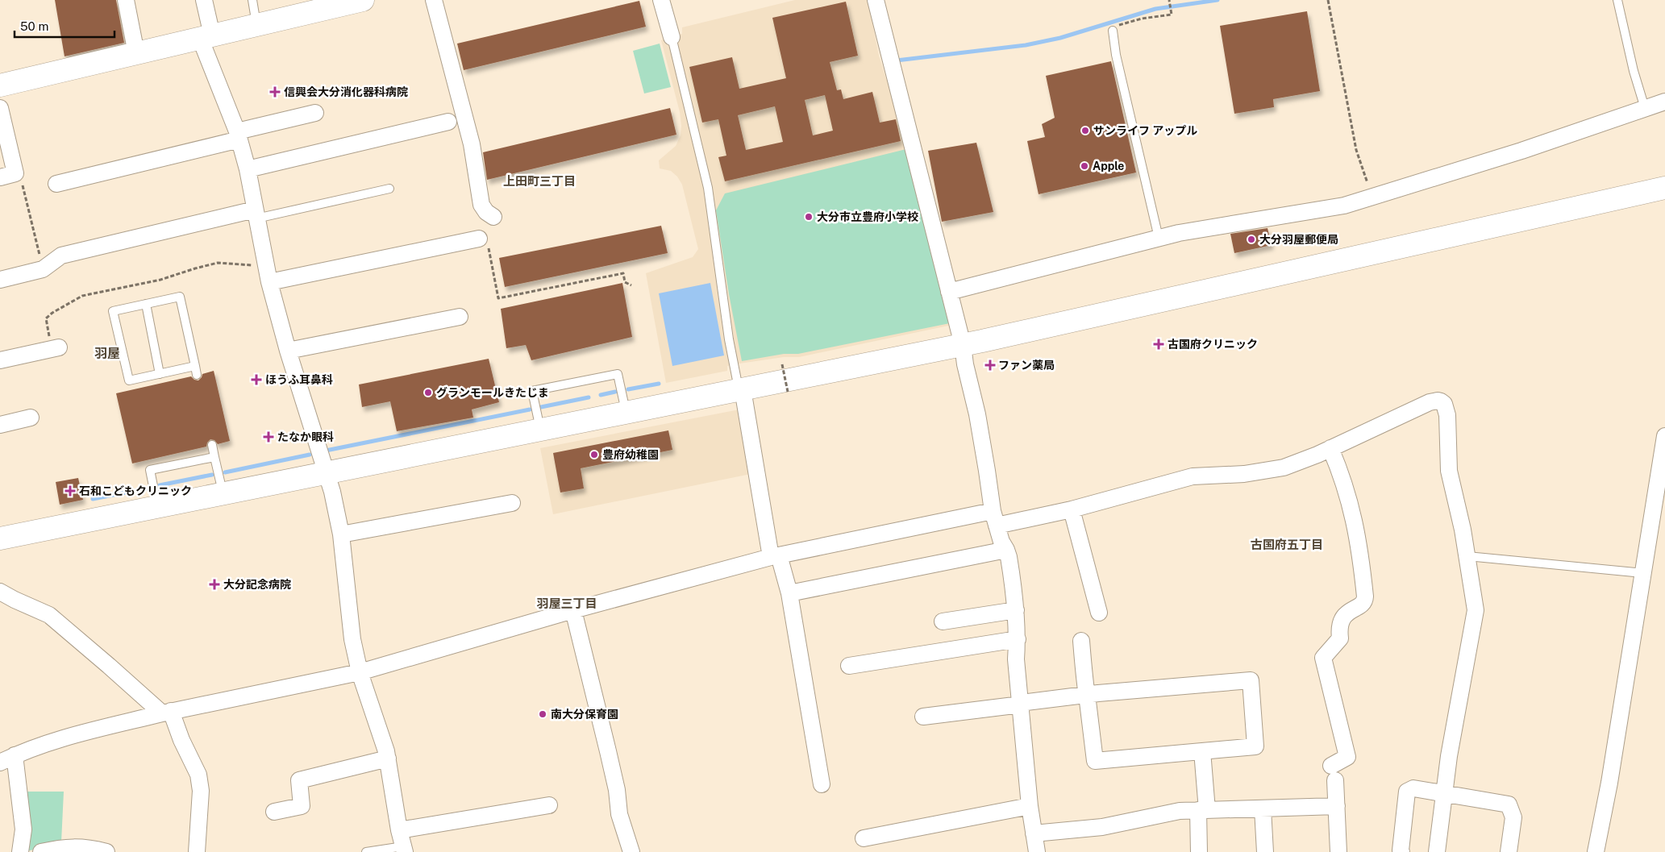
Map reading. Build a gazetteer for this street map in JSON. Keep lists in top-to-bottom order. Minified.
{"districts":["上田町三丁目","羽屋","古国府五丁目","羽屋三丁目"],"places":{"health":["信興会大分消化器科病院","古国府クリニック","ファン薬局","ほうふ耳鼻科","たなか眼科","石和こどもクリニック","大分記念病院"],"other":["サンライフ アップル","Apple","大分市立豊府小学校","大分羽屋郵便局","グランモールきたじま","豊府幼稚園","南大分保育園"]},"scale_bar":"50 m"}
